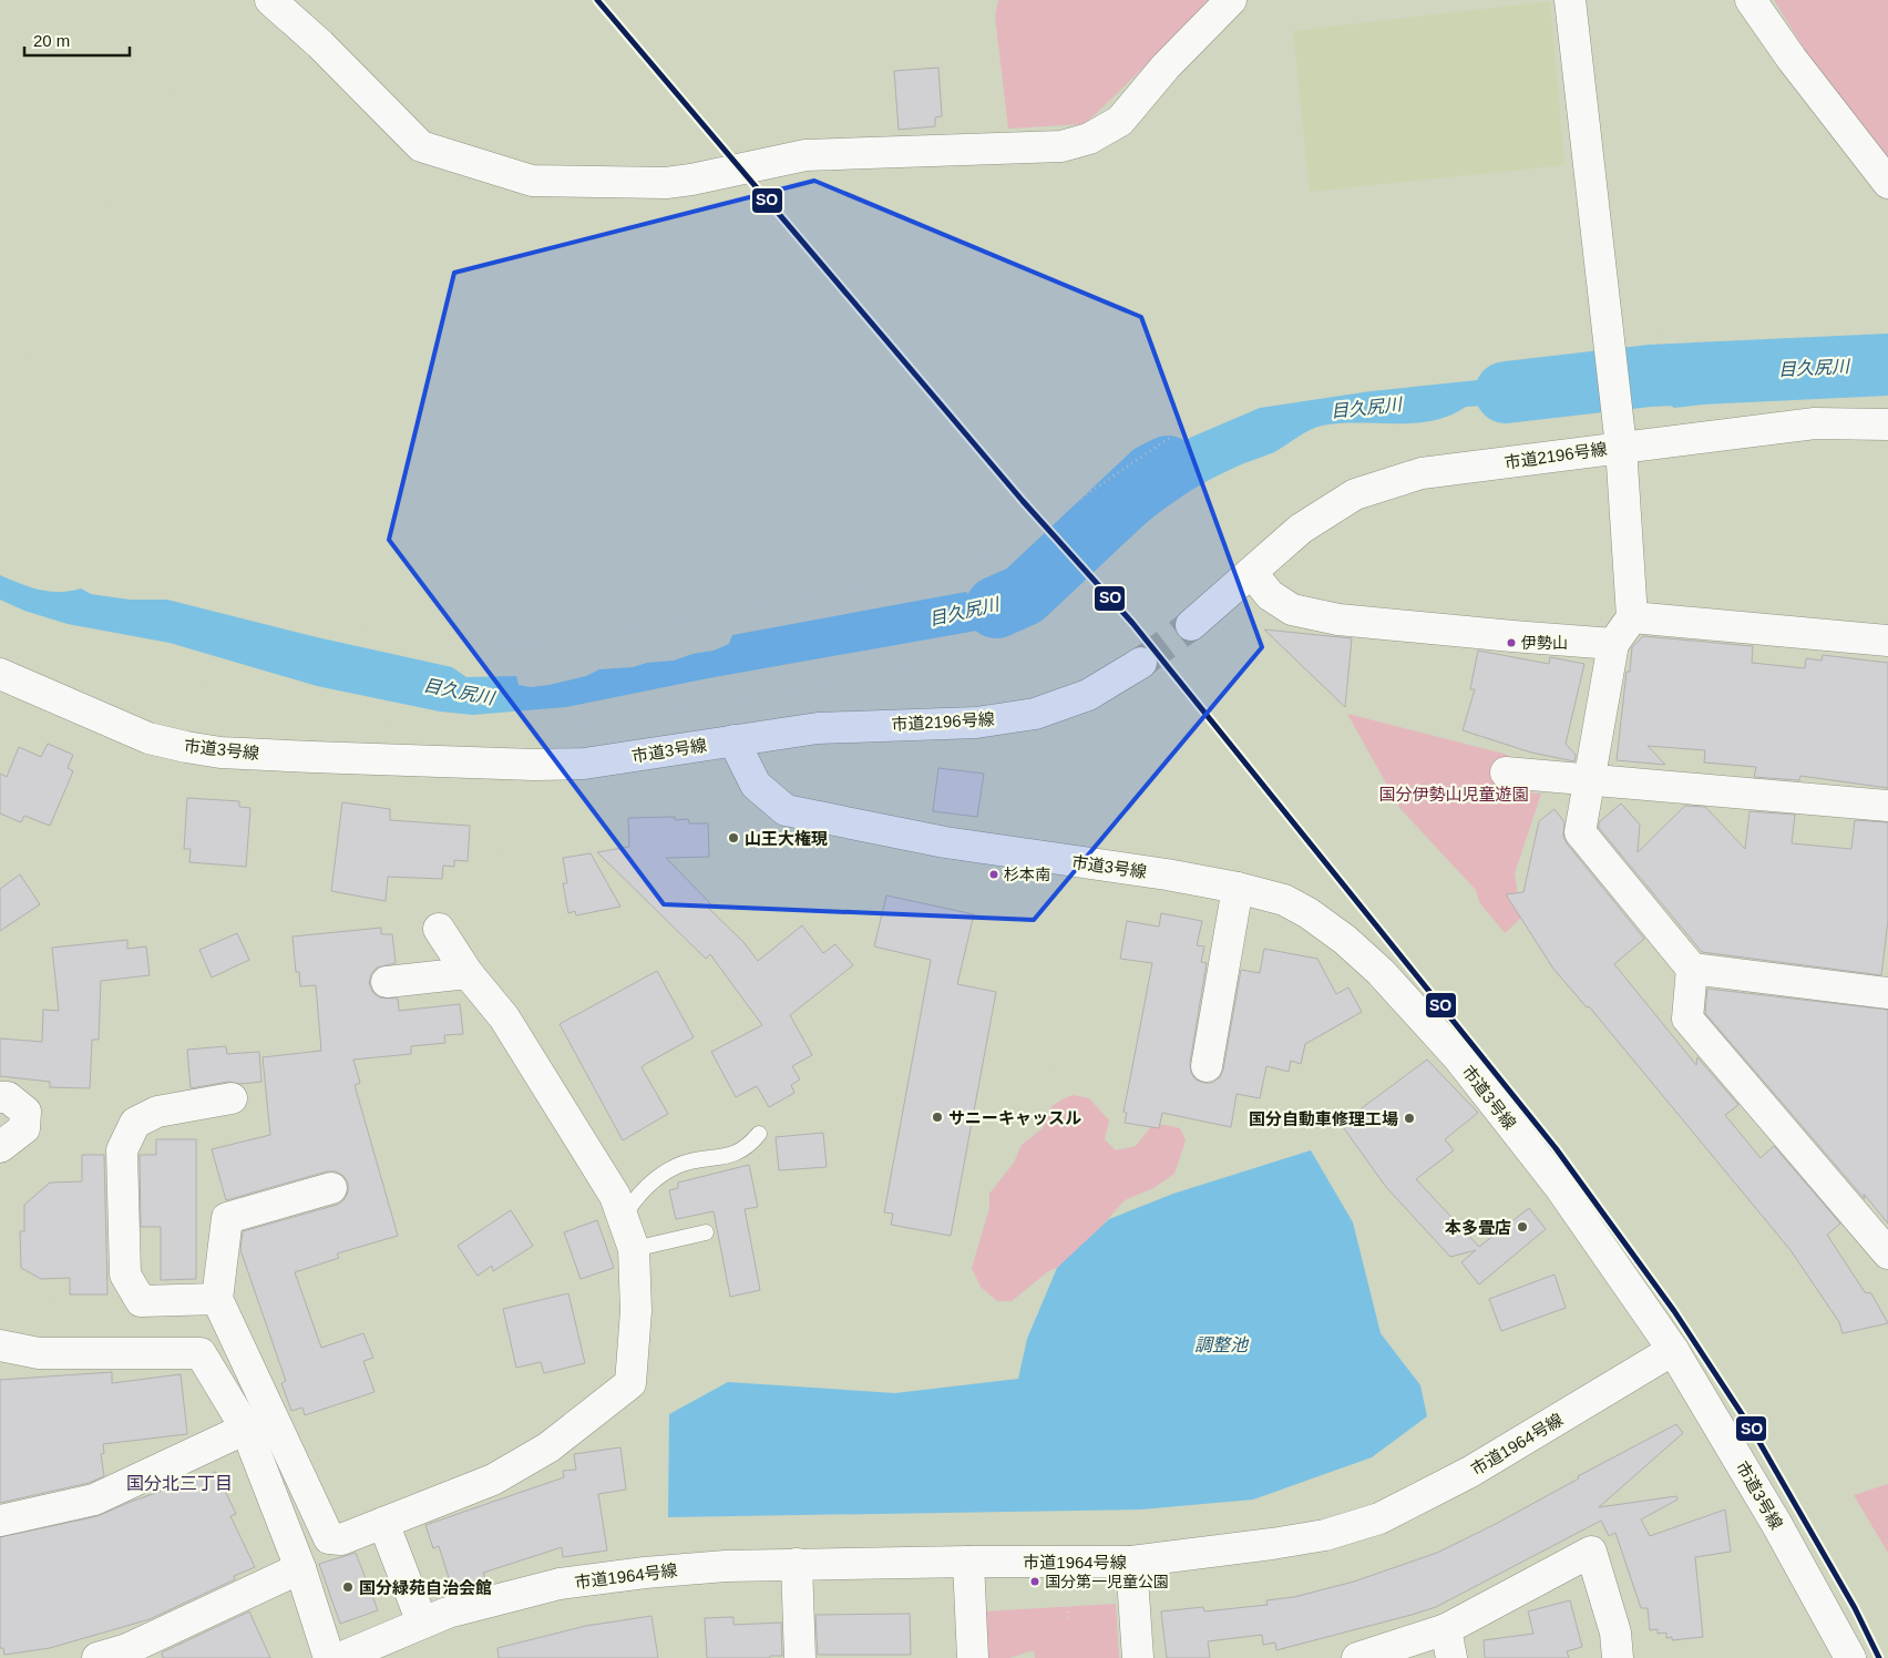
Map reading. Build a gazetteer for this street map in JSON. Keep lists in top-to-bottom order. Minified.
{"streets":{"street":["市道2196号線","市道3号線","市道1964号線"]},"crossings":[["市道2196号線","市道3号線"],["市道3号線","市道1964号線"]],"districts":["国分北三丁目"],"water":["目久尻川","調整池"],"parks":["国分伊勢山児童遊園"],"places":["伊勢山","山王大権現","杉本南","サニーキャッスル","国分自動車修理工場","本多畳店","国分第一児童公園","国分緑苑自治会館"],"lines":["transit line SO"],"scale_bar":"20 m"}
